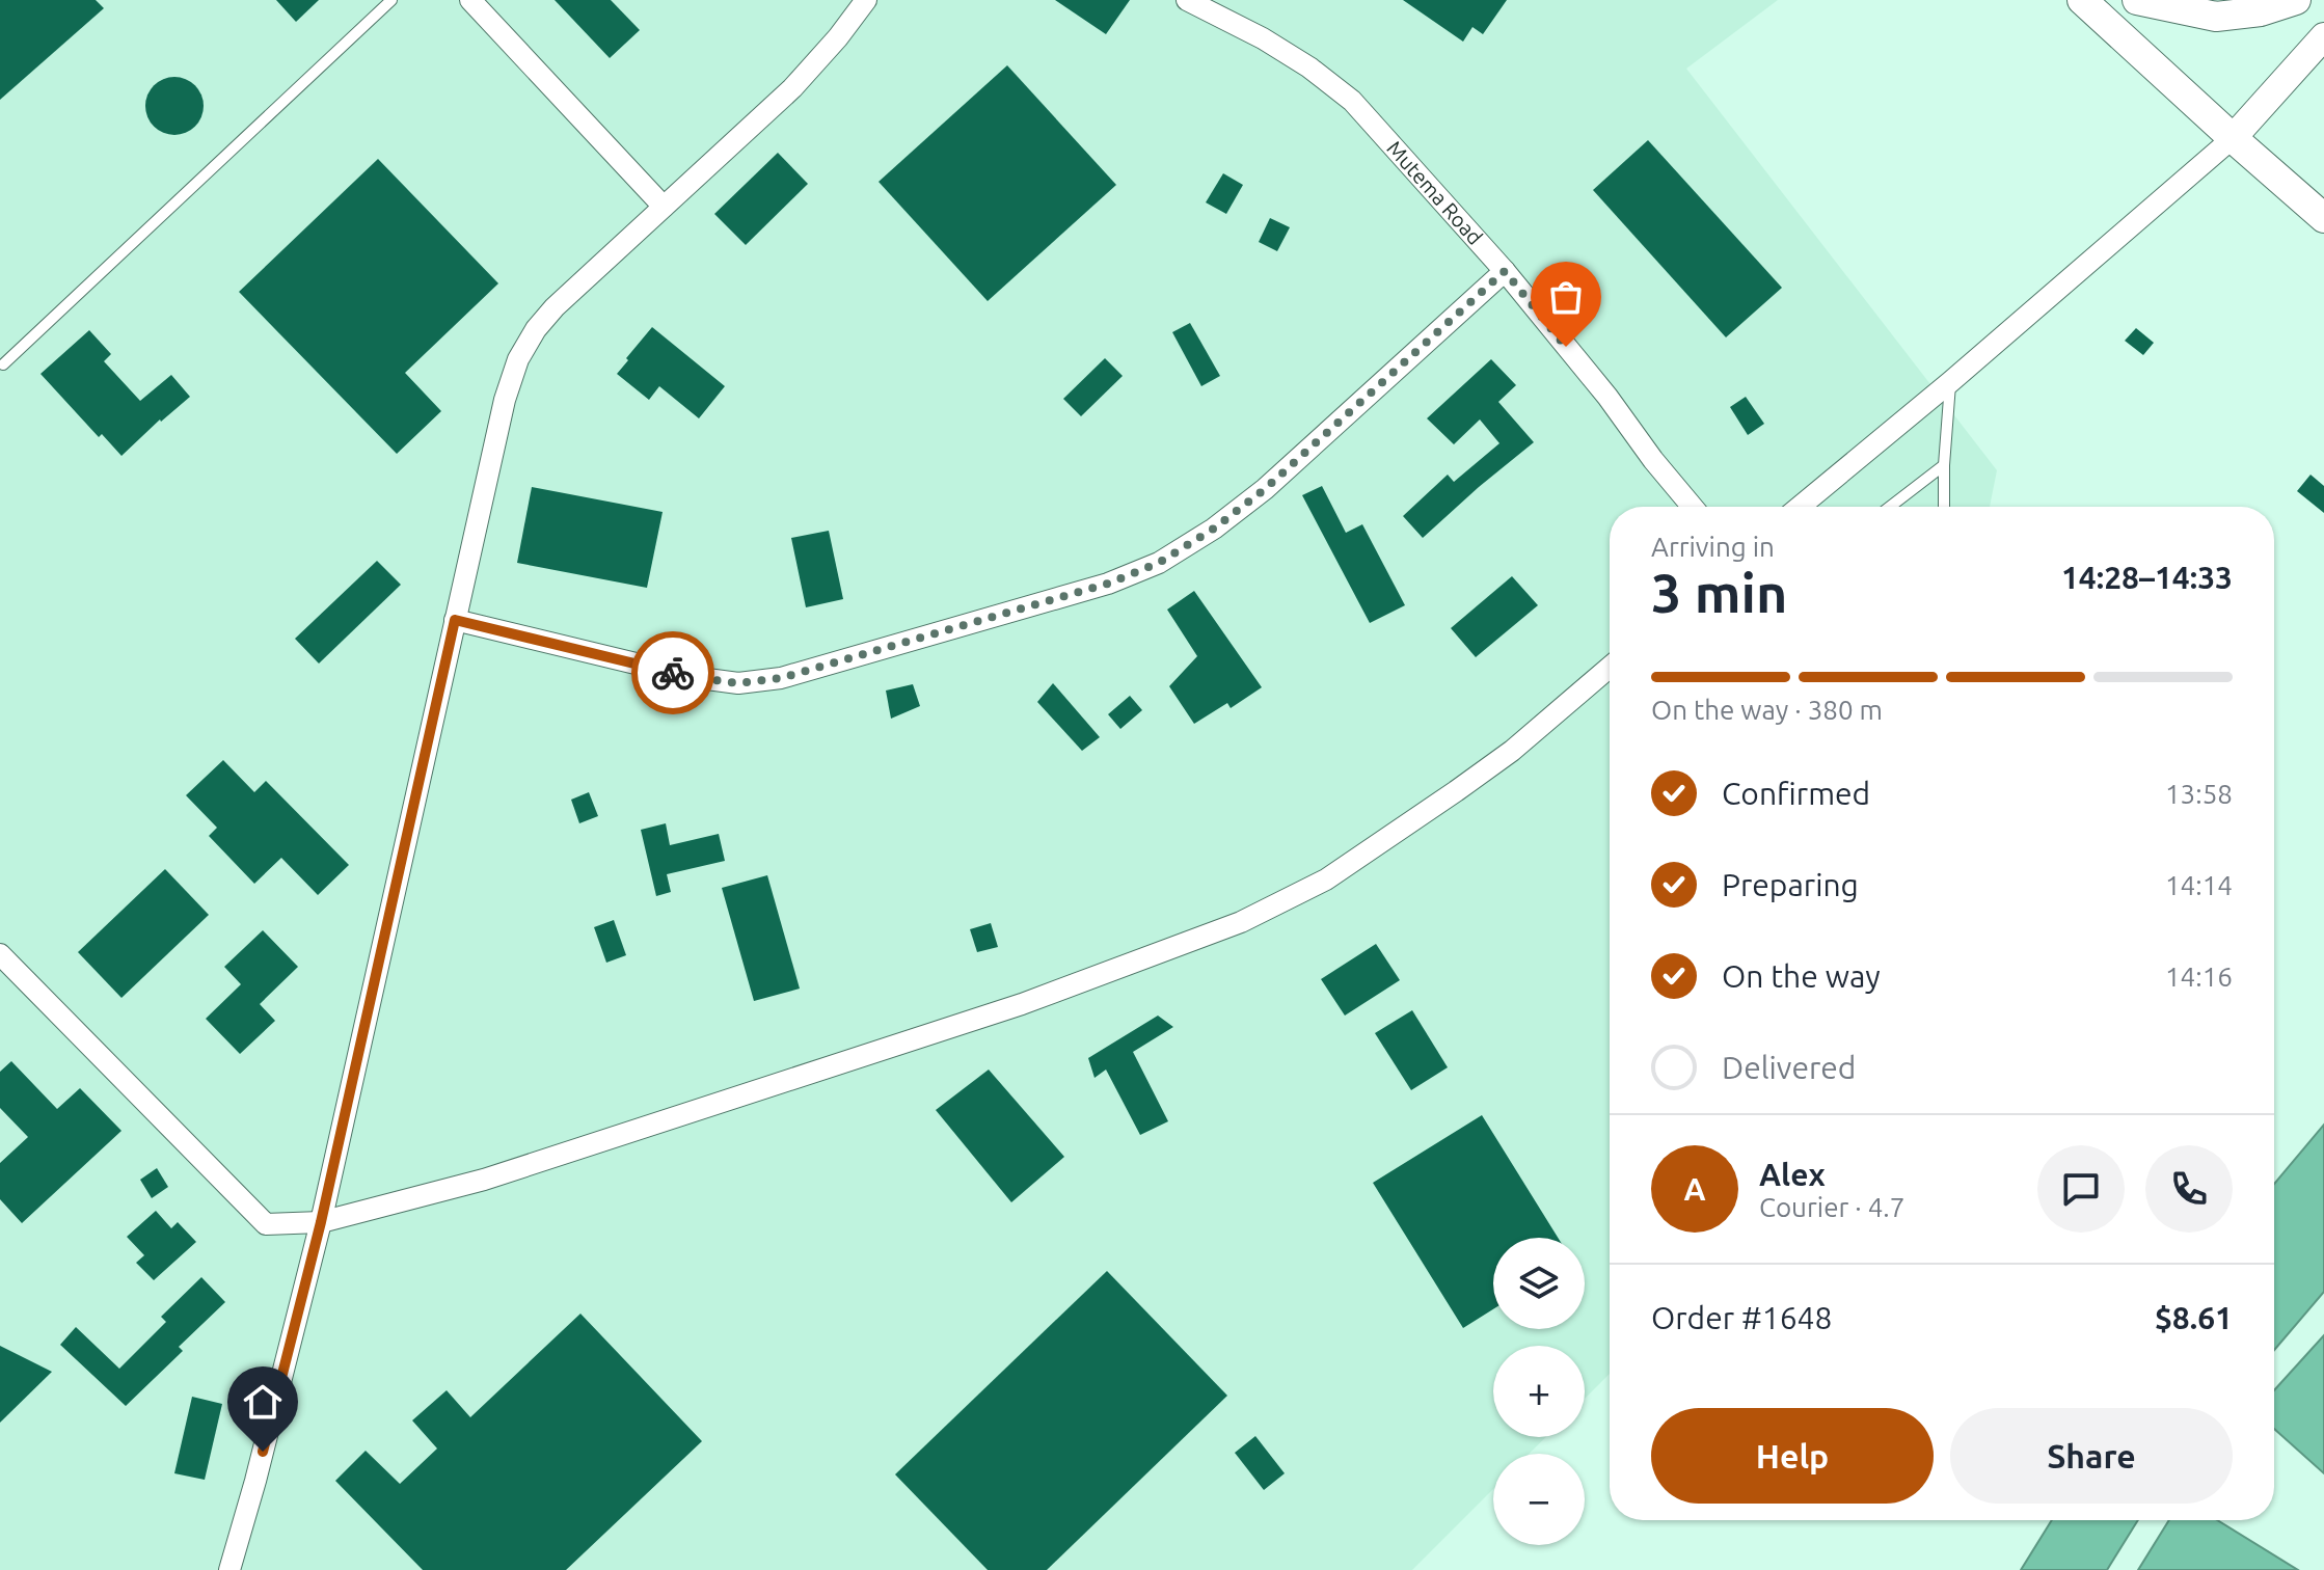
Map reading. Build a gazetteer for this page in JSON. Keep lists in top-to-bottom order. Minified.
{"streets":{"street":["Mutema Road"]},"page":{"heading":["3 min","Arriving in","14:28–14:33"],"panel":["Alex","Courier · 4.7","Order #1648","$8.61"],"bar":"On the way · 380 m","list":[["Confirmed","13:58"],["Preparing","14:14"],["On the way","14:16"],"Delivered"],"round":"A","map_buttons":["+","−"],"buttons":["Help","Share"]}}
